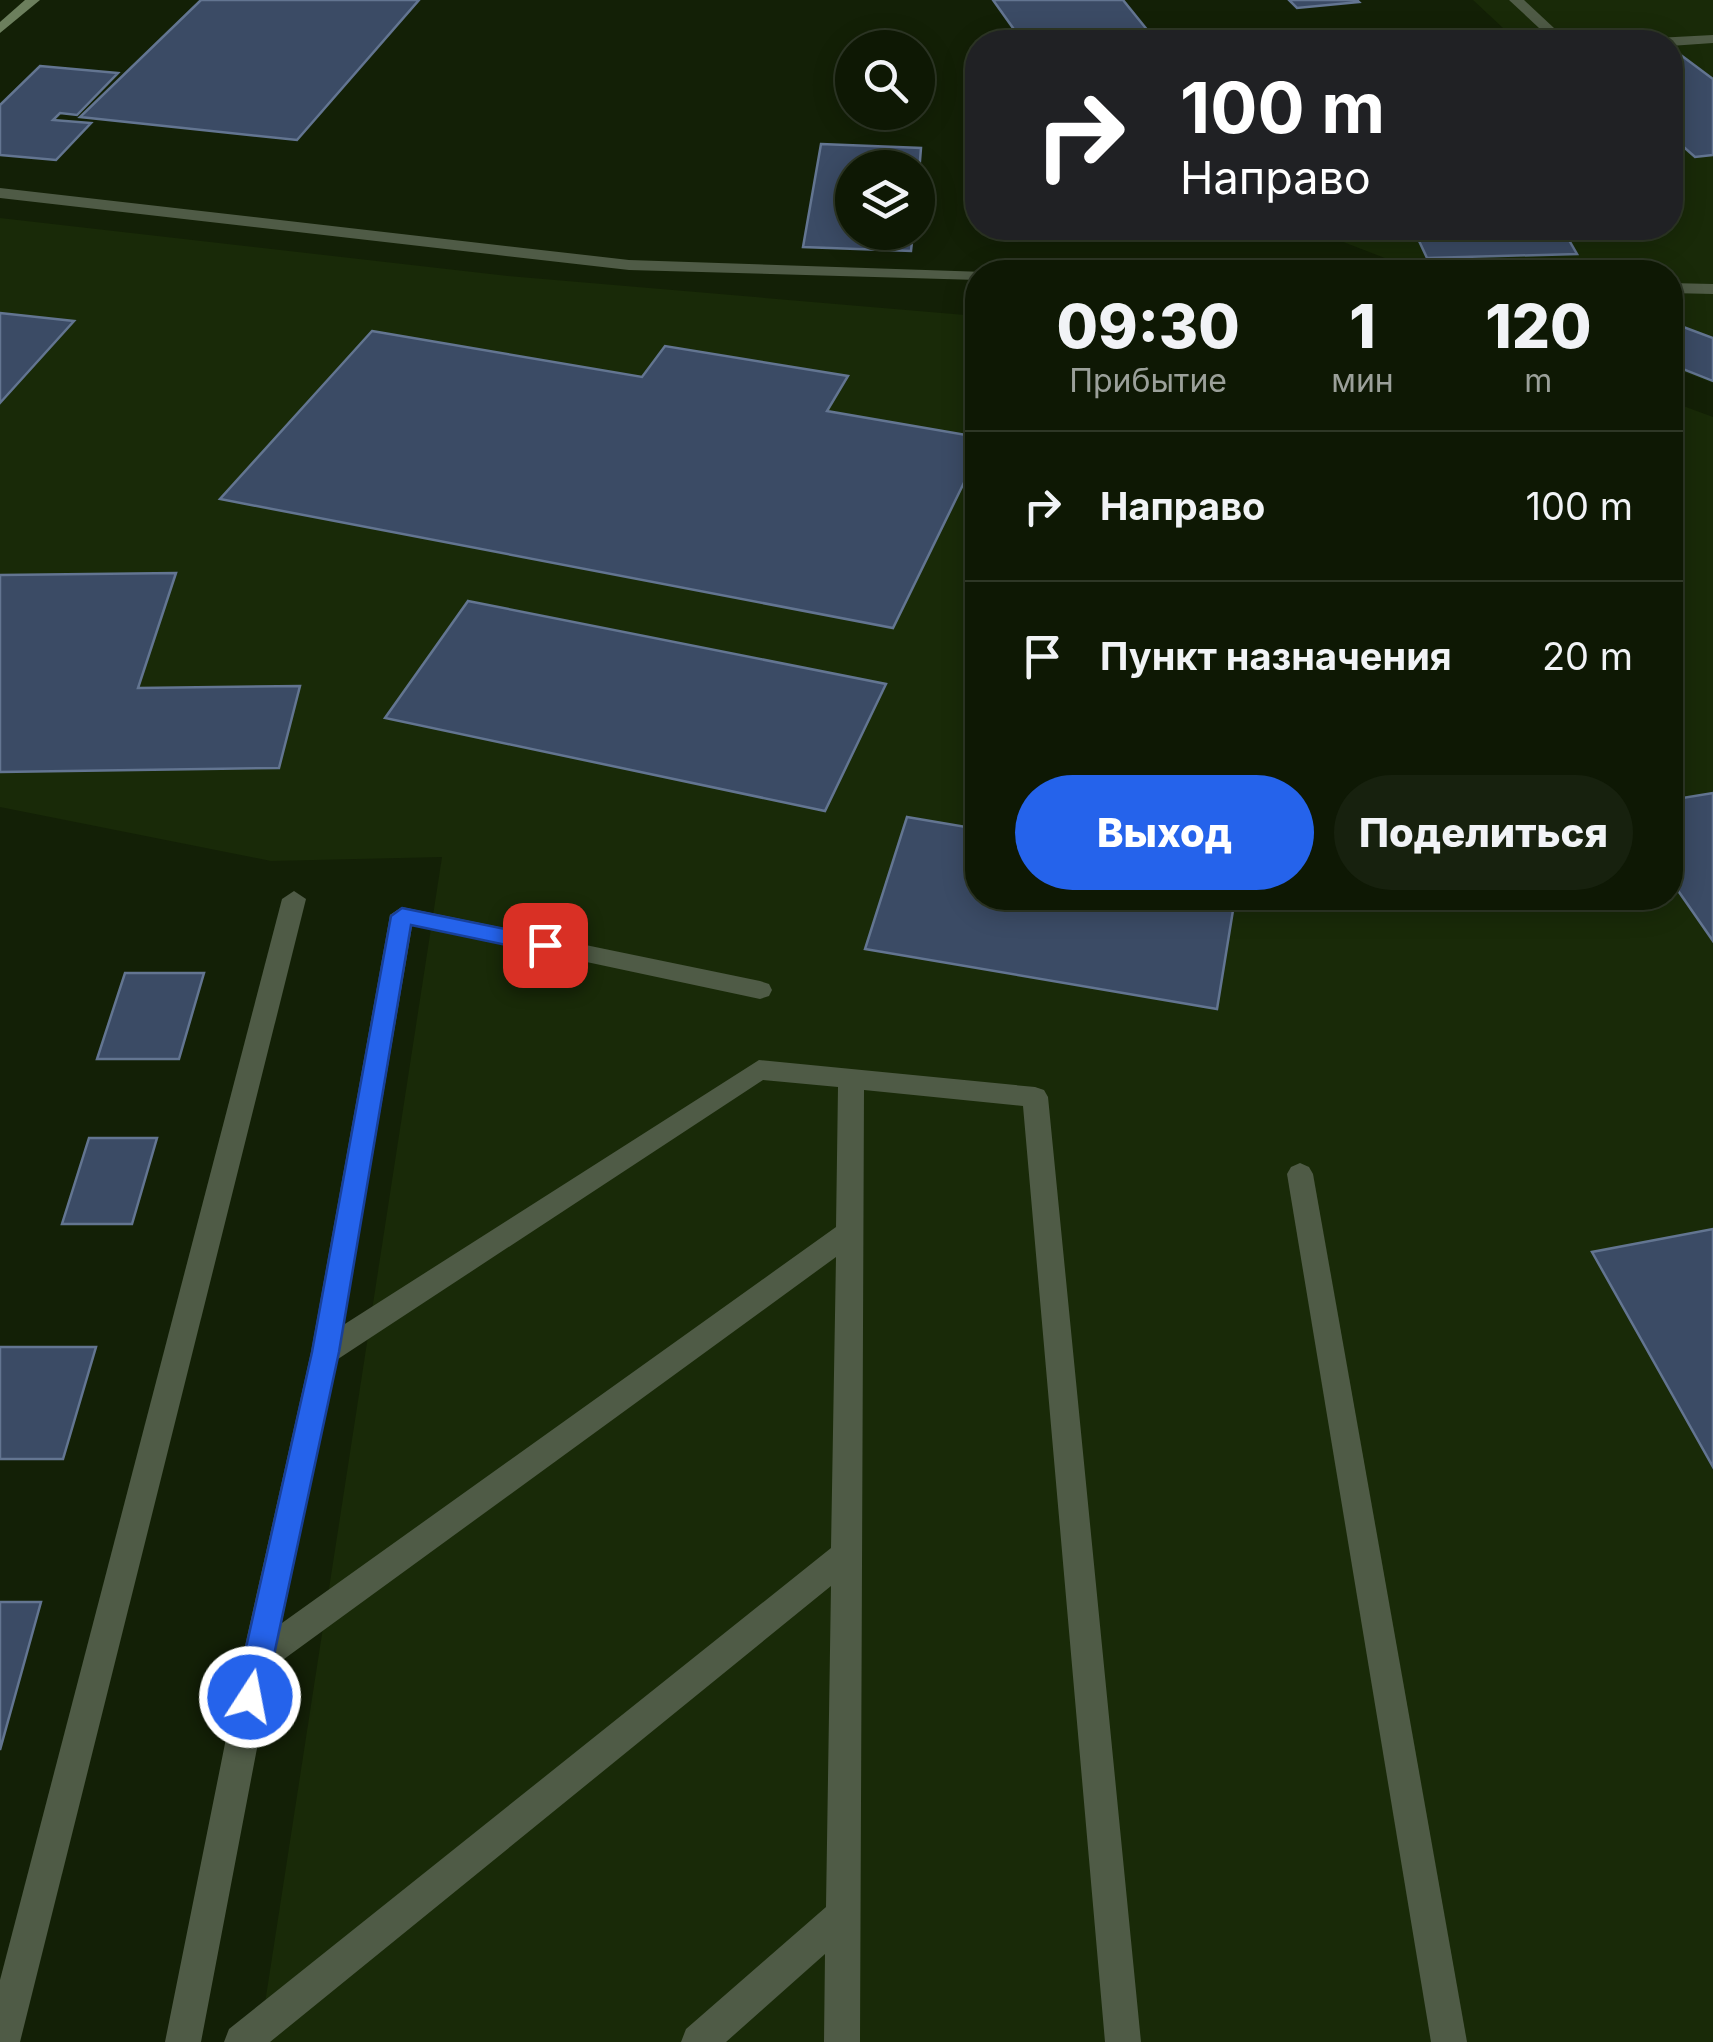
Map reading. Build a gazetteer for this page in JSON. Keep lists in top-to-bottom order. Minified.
{"page":{"turn":["100 m","Направо"],"eta":["09:30","Прибытие","1","мин","120","m"],"list":[{"name":"Направо","value":"100 m"},{"name":"Пункт назначения","value":"20 m"}],"buttons":["Выход","Поделиться"]}}
